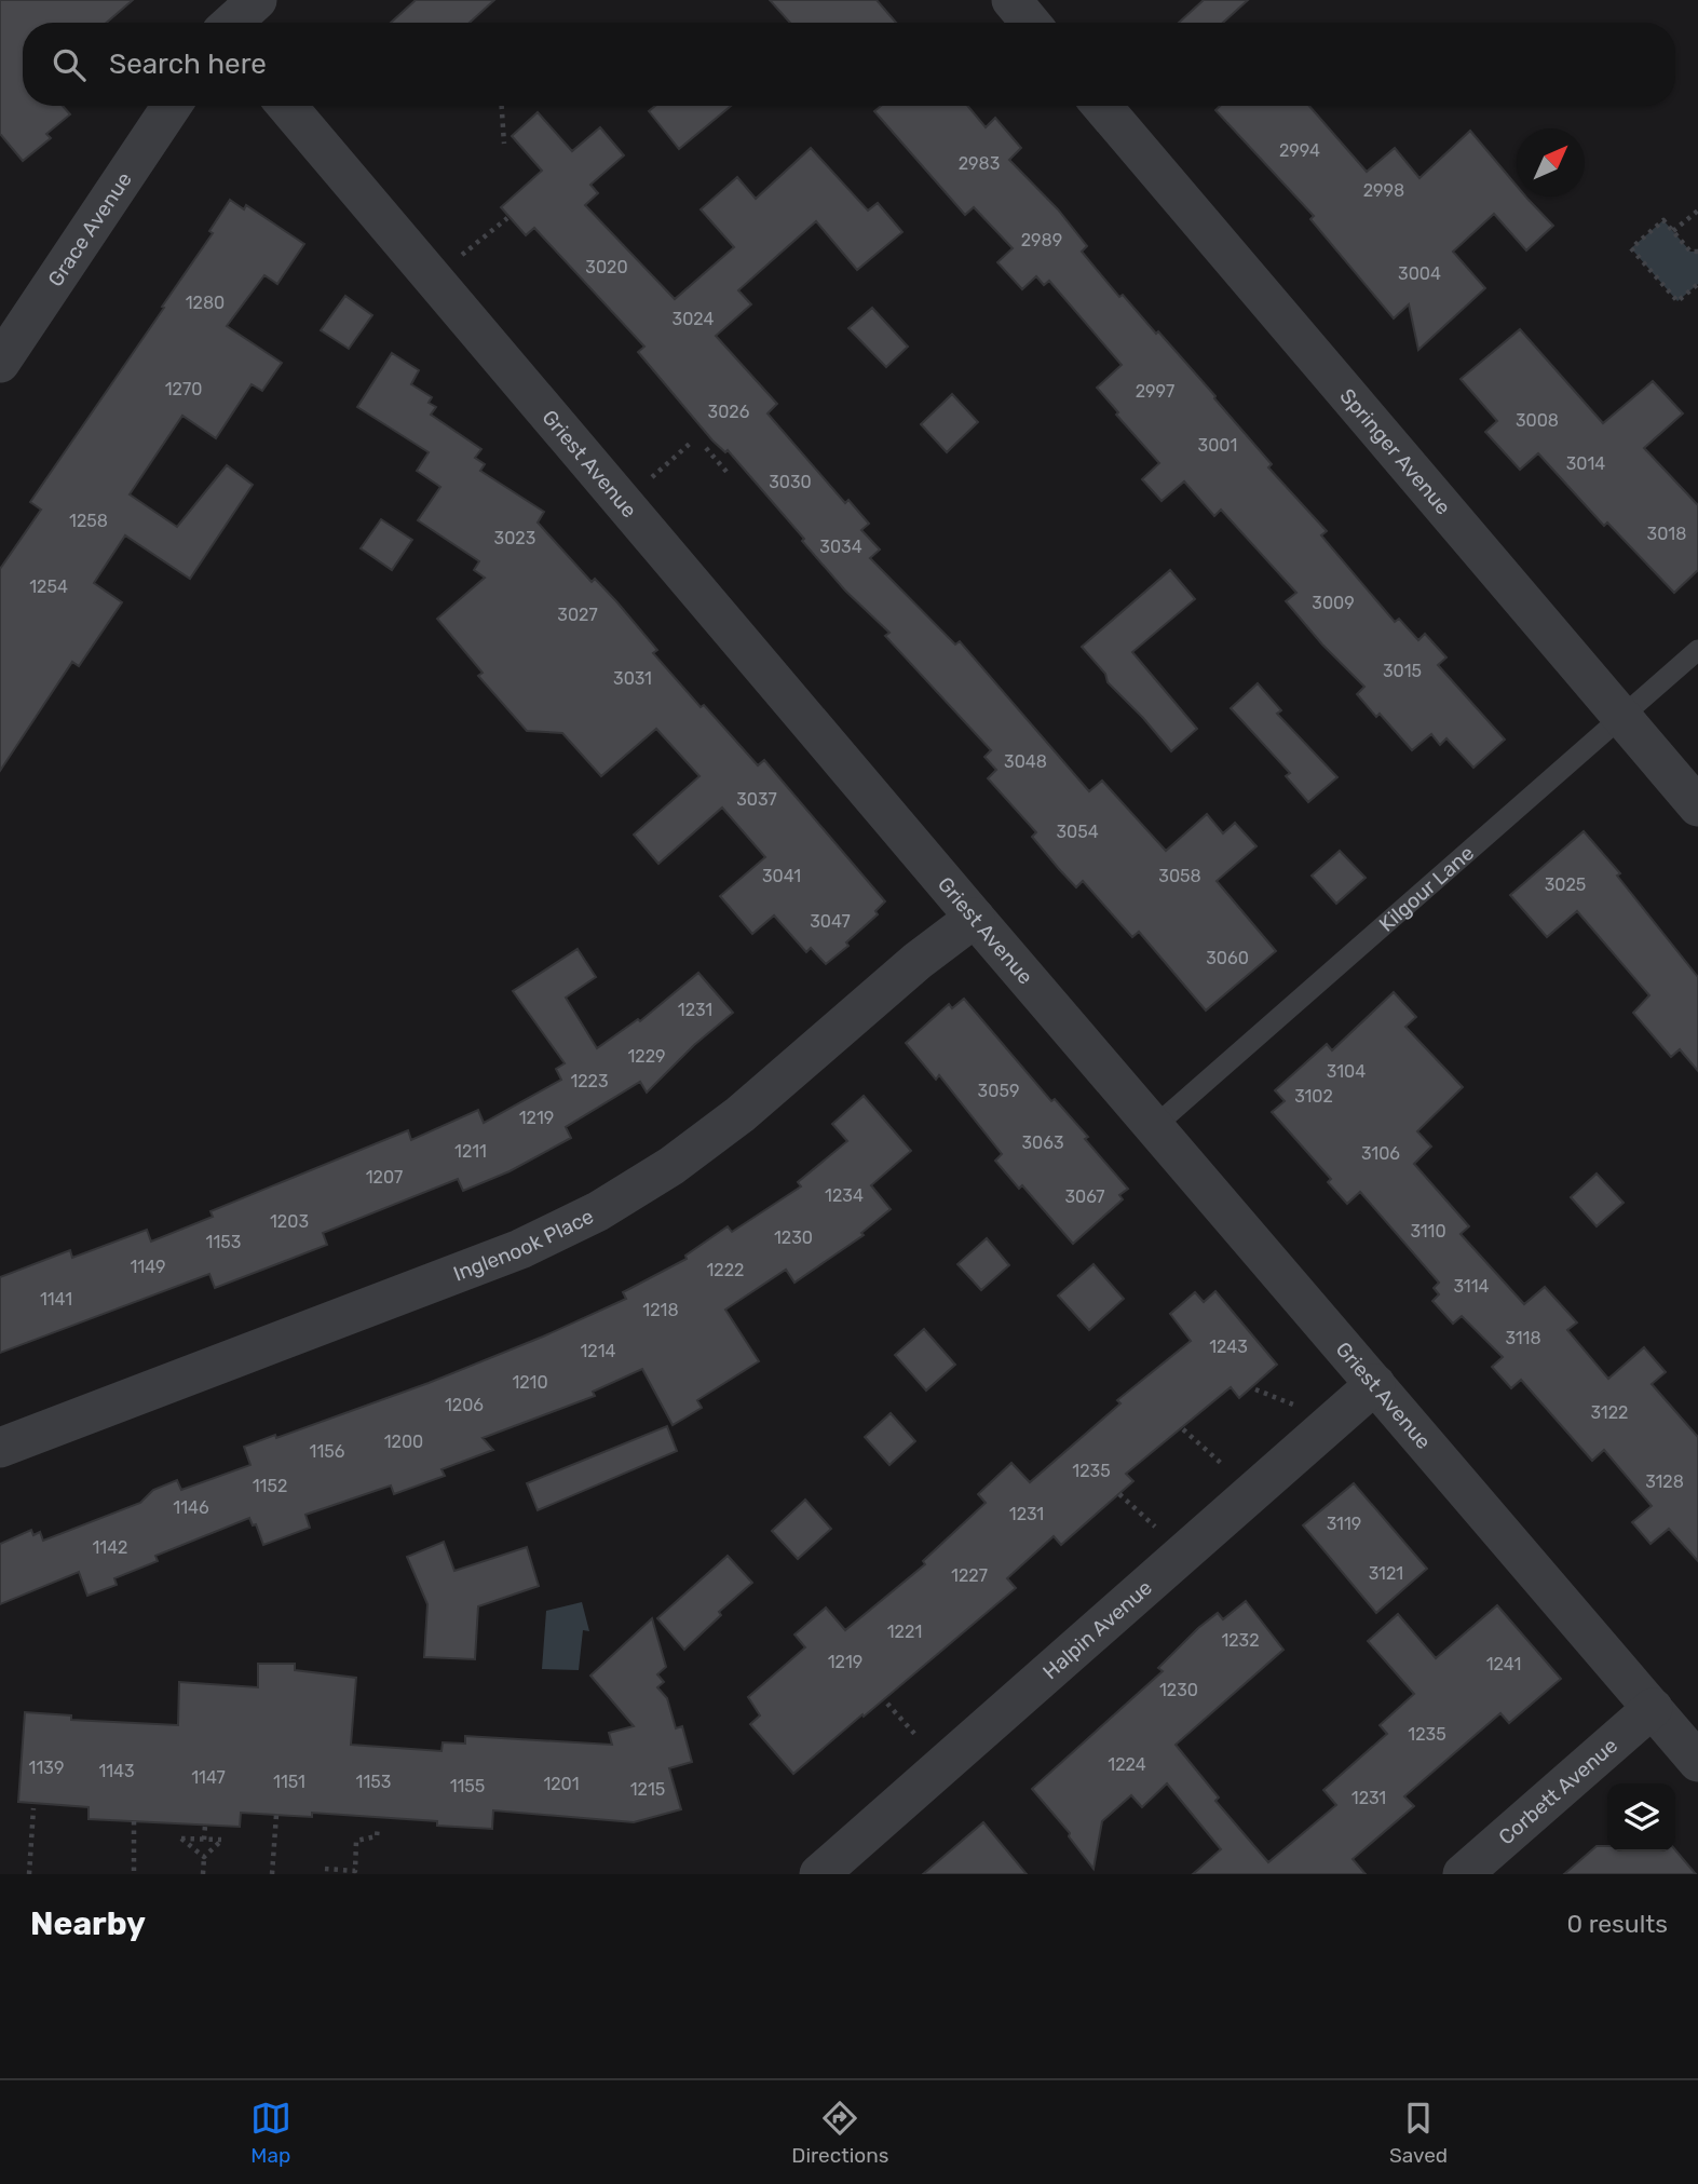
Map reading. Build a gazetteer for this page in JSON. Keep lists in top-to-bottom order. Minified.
{"streets":{"street":["Grace Avenue","Springer Avenue","Griest Avenue","Inglenook Place","Halpin Avenue","Corbett Avenue"],"lane":["Kilgour Lane"]},"crossings":[["Springer Avenue","Kilgour Lane"],["Griest Avenue","Kilgour Lane"],["Griest Avenue","Inglenook Place"],["Griest Avenue","Halpin Avenue"],["Griest Avenue","Corbett Avenue"]],"house_numbers":["2994","2983","2998","2989","3020","3004","1280","3024","1270","2997","3026","3008","3001","3014","3030","1258","3018","3023","3034","1254","3009","3027","3015","3031","3048","3037","3054","3041","3058","3025","3047","3060","1231","1229","3104","1223","3059","3102","1219","3063","1211","3106","1207","1234","3067","1203","3110","1230","1153","1149","1222","3114","1141","1218","3118","1243","1214","1210","1206","3122","1200","1156","1235","3128","1152","1146","1231","3119","1142","3121","1227","1221","1232","1219","1241","1230","1235","1224","1139","1143","1147","1151","1153","1201","1155","1215","1231"],"north":"top right","page":{"search":"Search here","heading":["Nearby","0 results"],"nav":["Map","Directions","Saved"]}}
